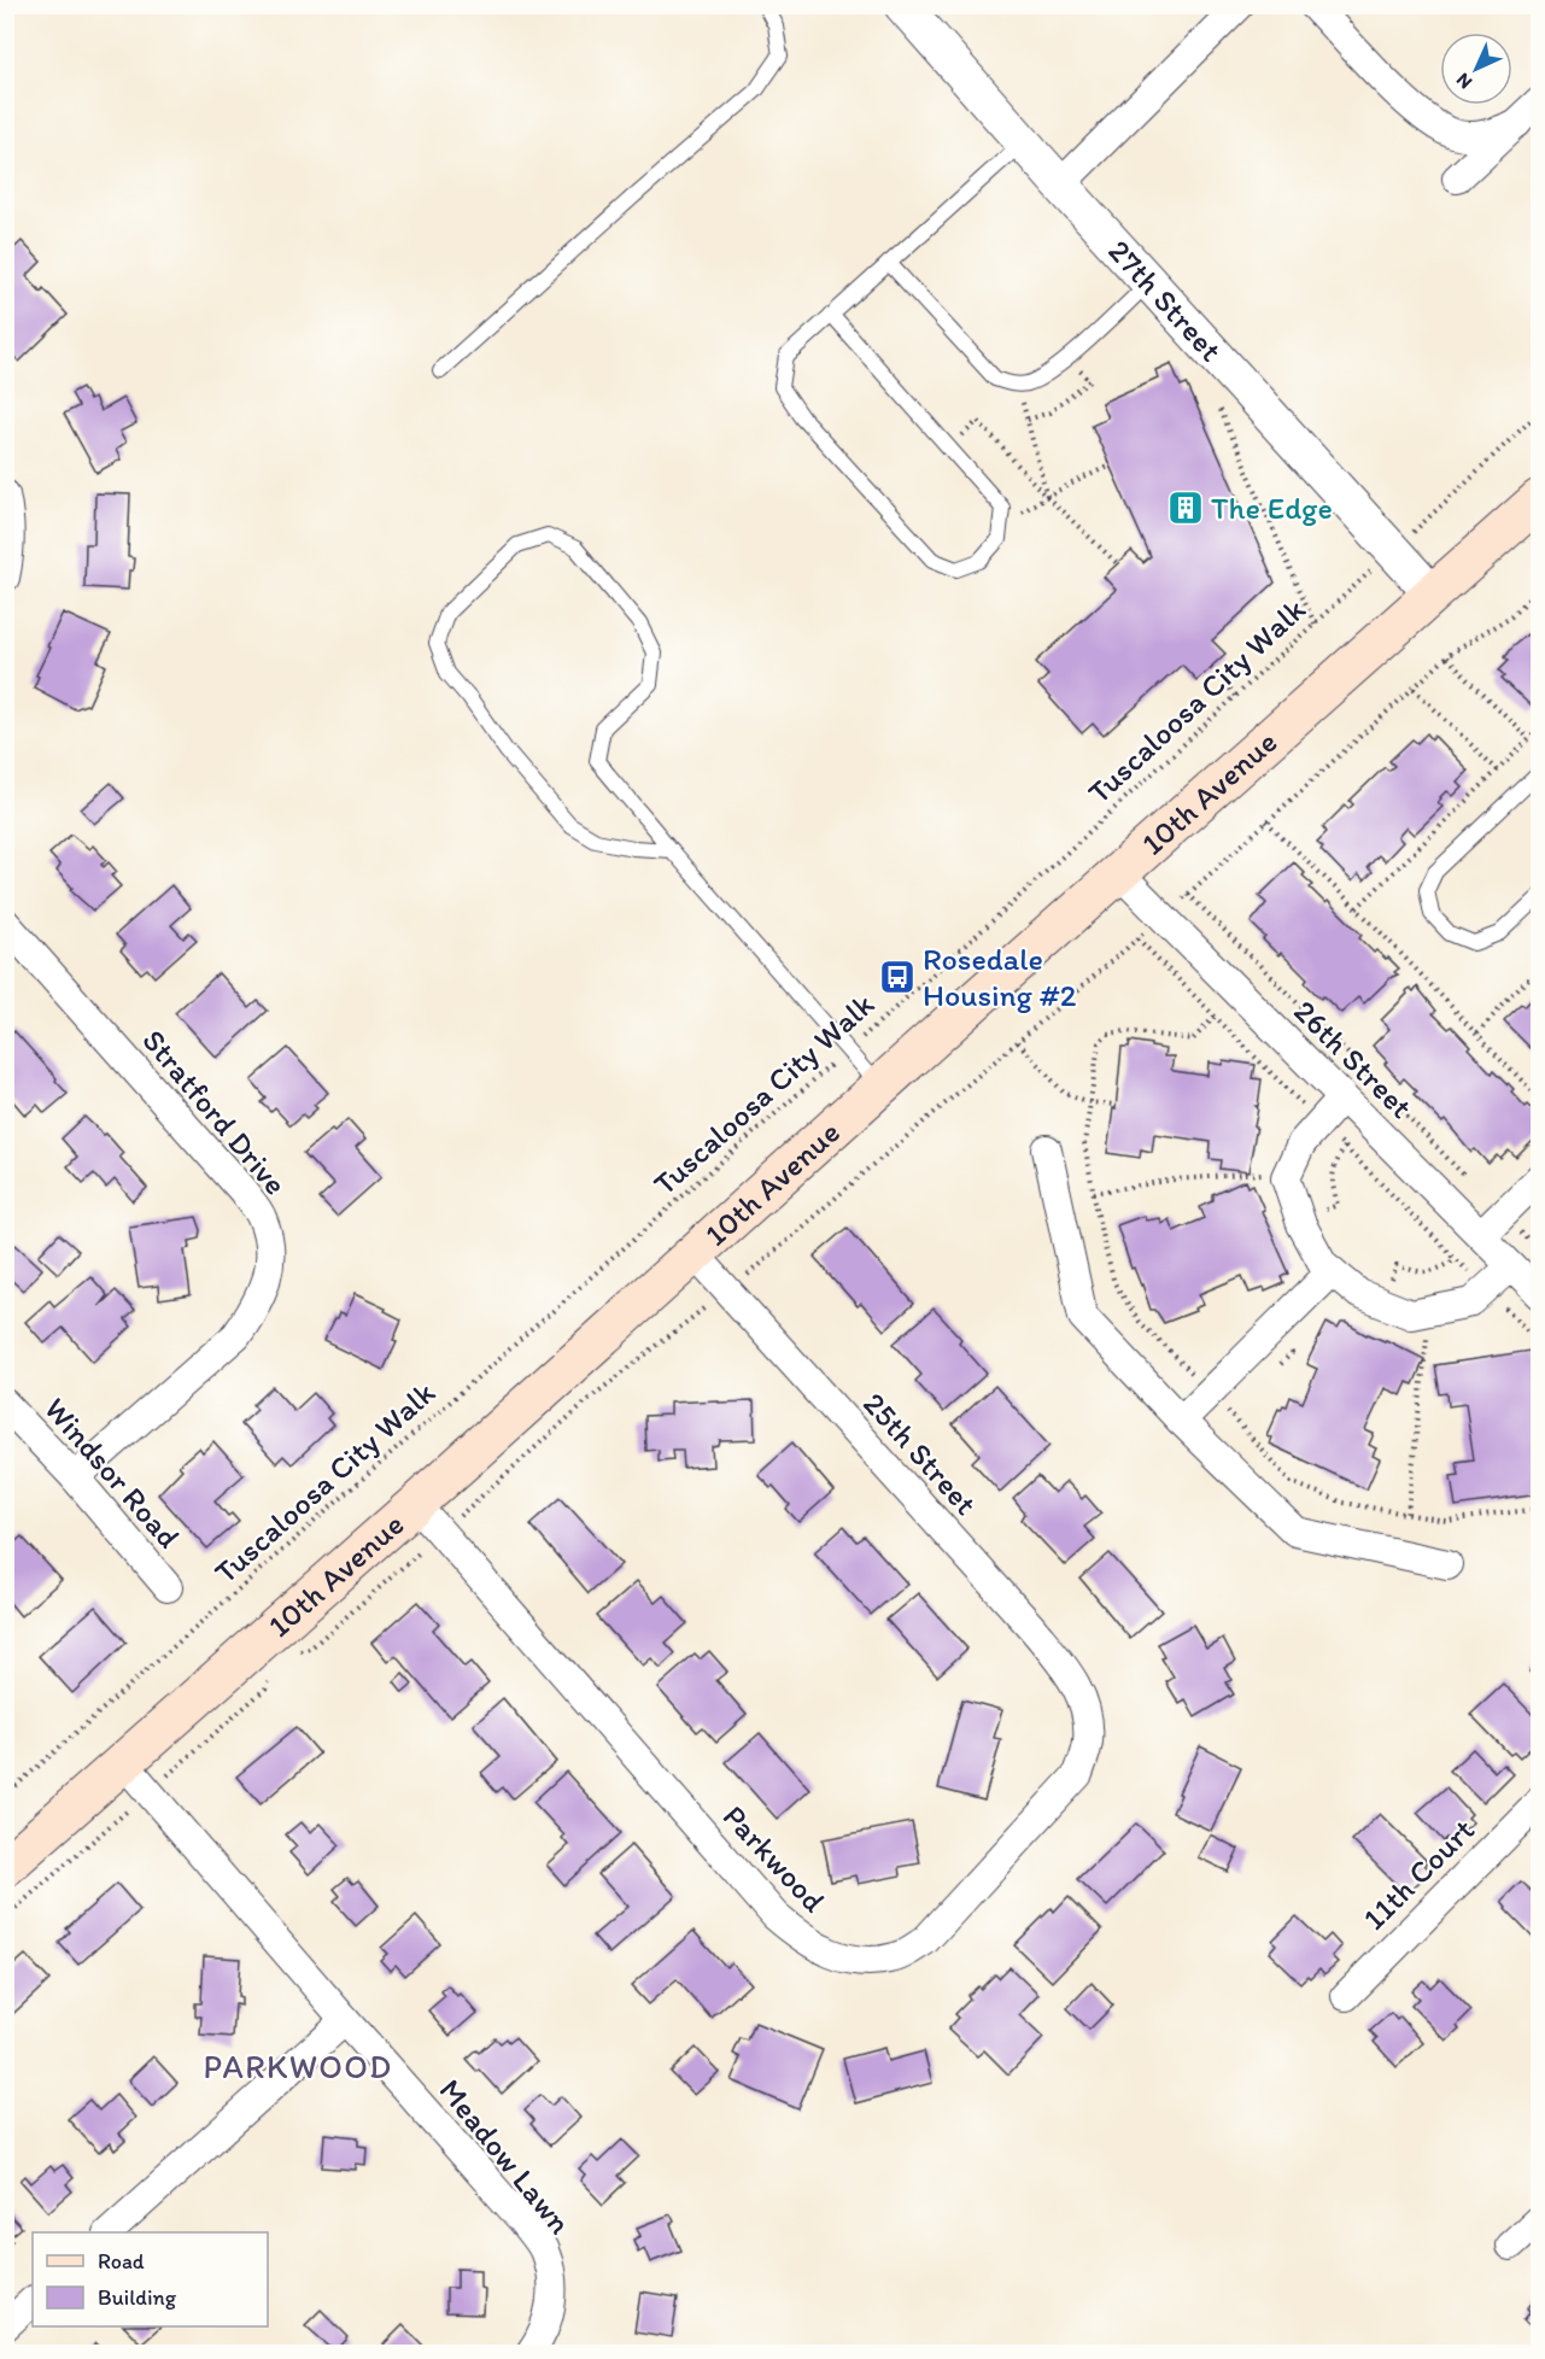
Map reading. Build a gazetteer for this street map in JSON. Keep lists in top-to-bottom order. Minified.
{"streets":{"main road":["10th Avenue"],"street":["27th Street","26th Street","Stratford Drive","25th Street","Windsor Road","Parkwood","11th Court","Meadow Lawn"],"path":["Tuscaloosa City Walk"]},"crossings":[["27th Street","Tuscaloosa City Walk"],["27th Street","10th Avenue"],["10th Avenue","26th Street"],["10th Avenue","25th Street"],["10th Avenue","Parkwood"],["10th Avenue","Meadow Lawn"],["Stratford Drive","Windsor Road"],["25th Street","Parkwood"]],"districts":["PARKWOOD"],"places":{"building":["The Edge"],"bus stop":["Rosedale Housing #2"]},"legend":["Road","Building"],"north":"bottom left"}
